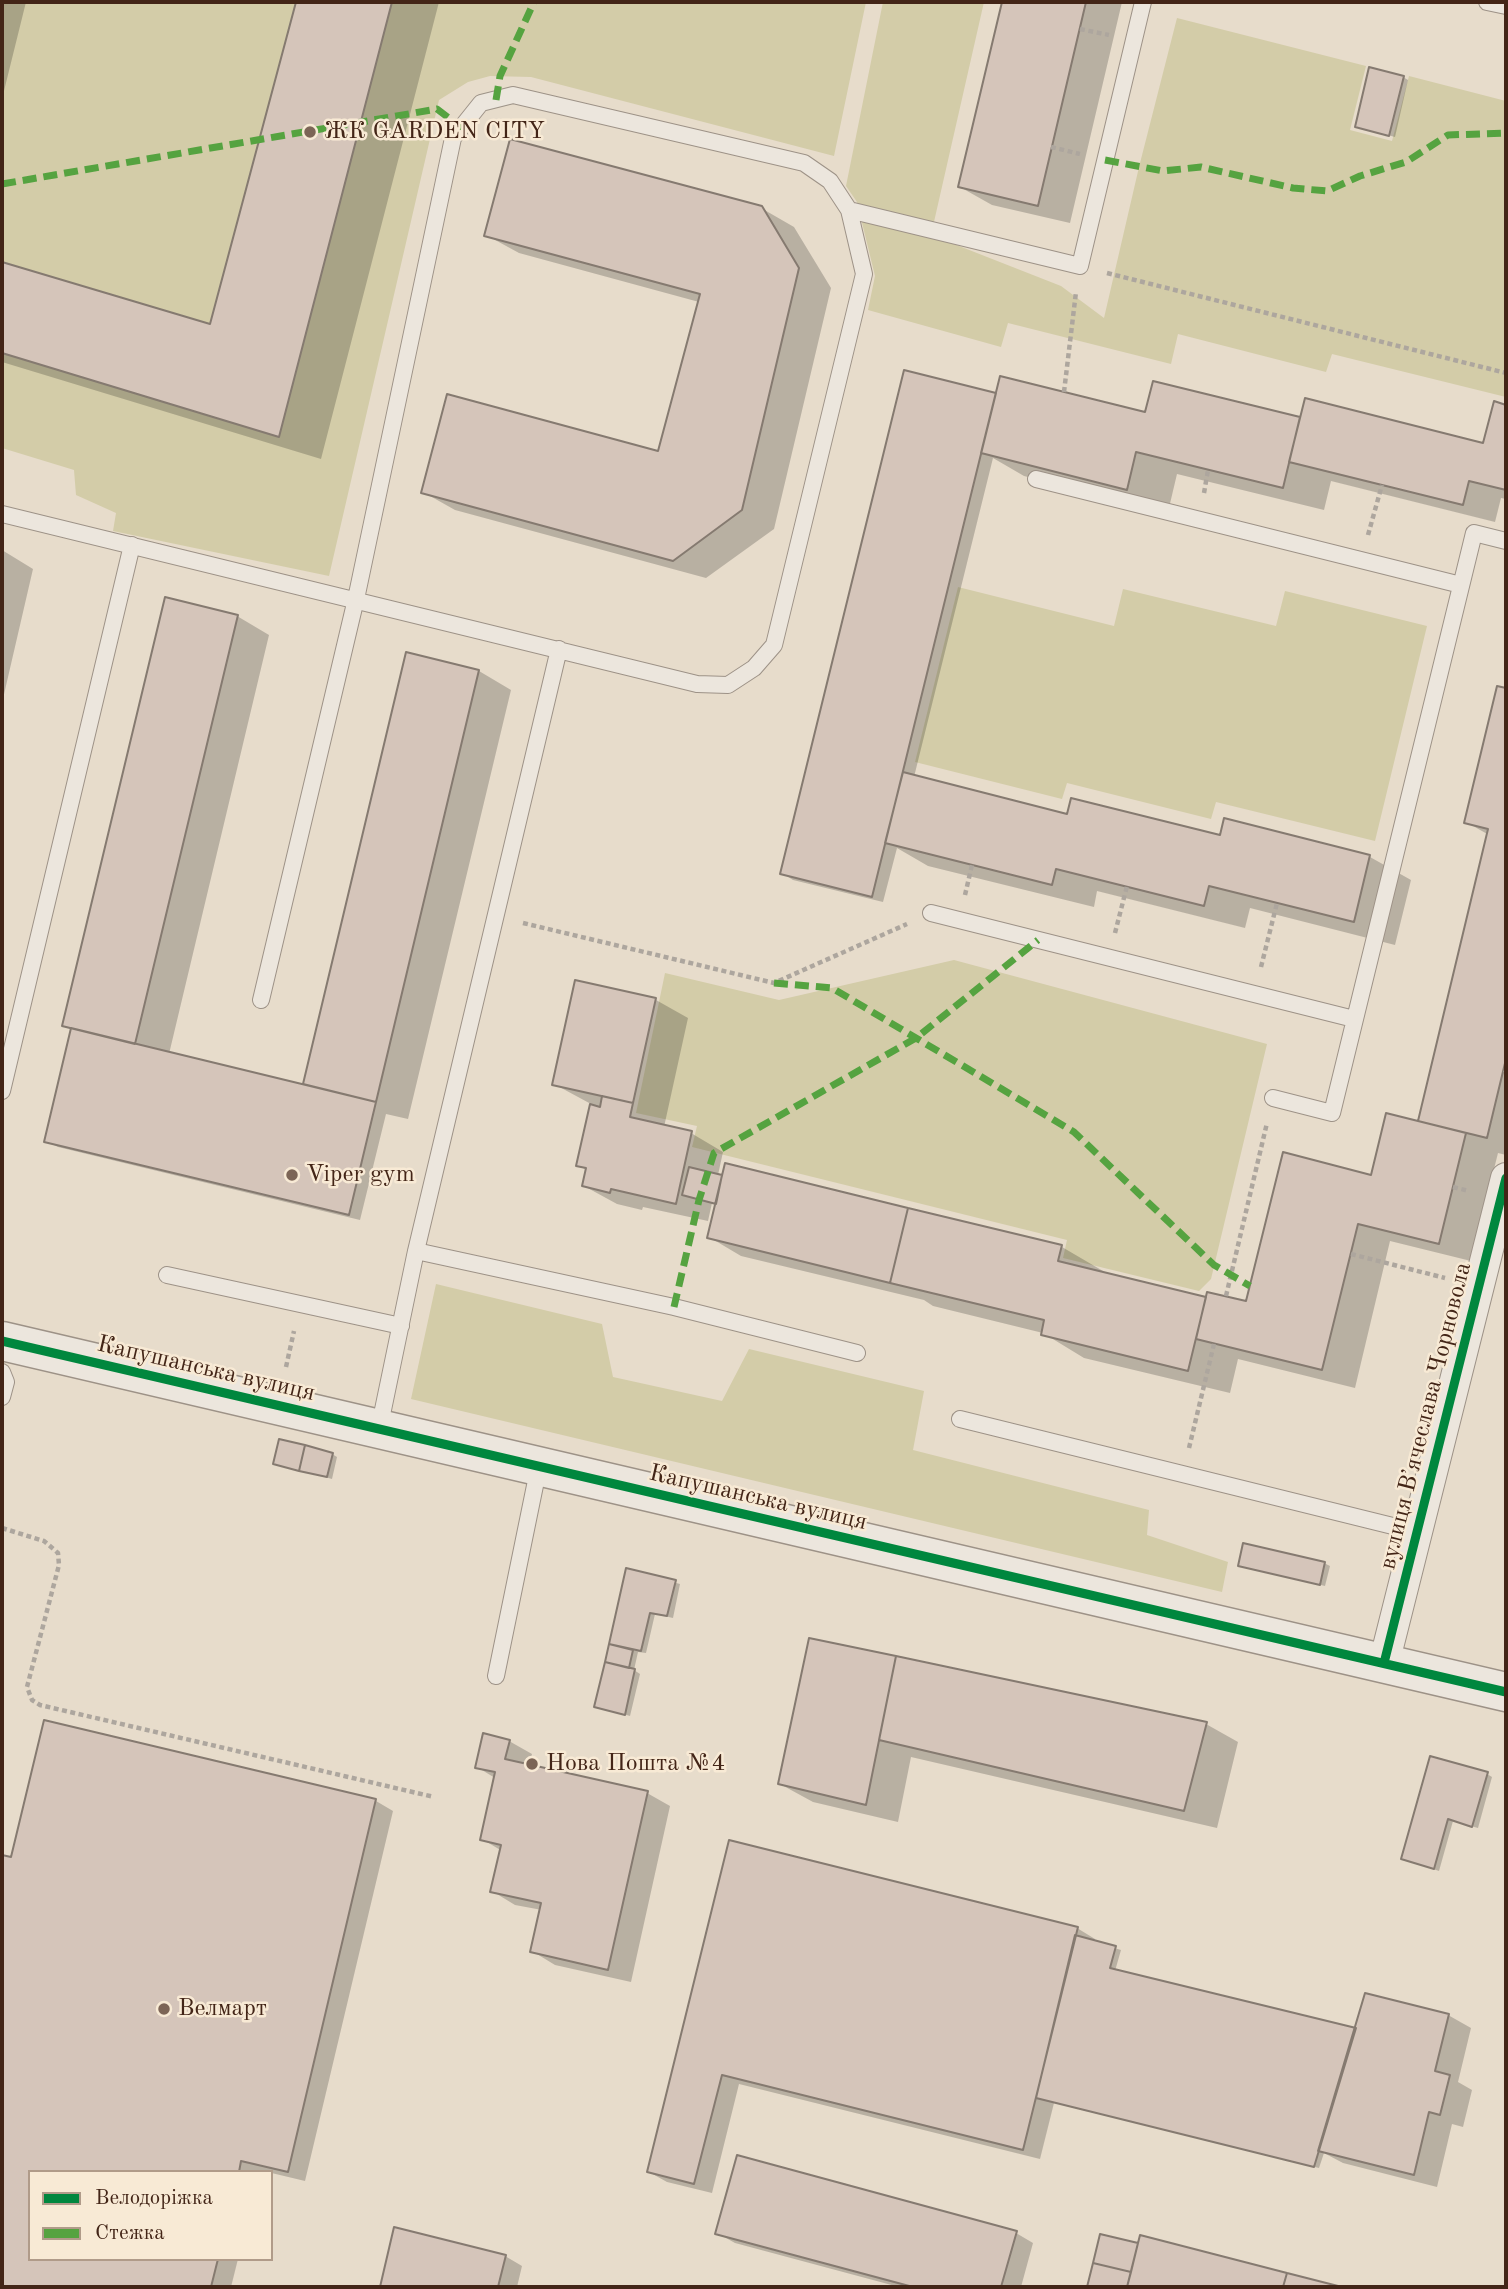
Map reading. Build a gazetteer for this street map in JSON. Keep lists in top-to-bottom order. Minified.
{"streets":{"street":["Капушанська вулиця","вулиця Вʼячеслава Чорновола"]},"crossings":[["Капушанська вулиця","вулиця Вʼячеслава Чорновола"]],"places":["ЖК GARDEN CITY","Viper gym","Нова Пошта №4","Велмарт"],"legend":["Велодоріжка","Стежка"]}
